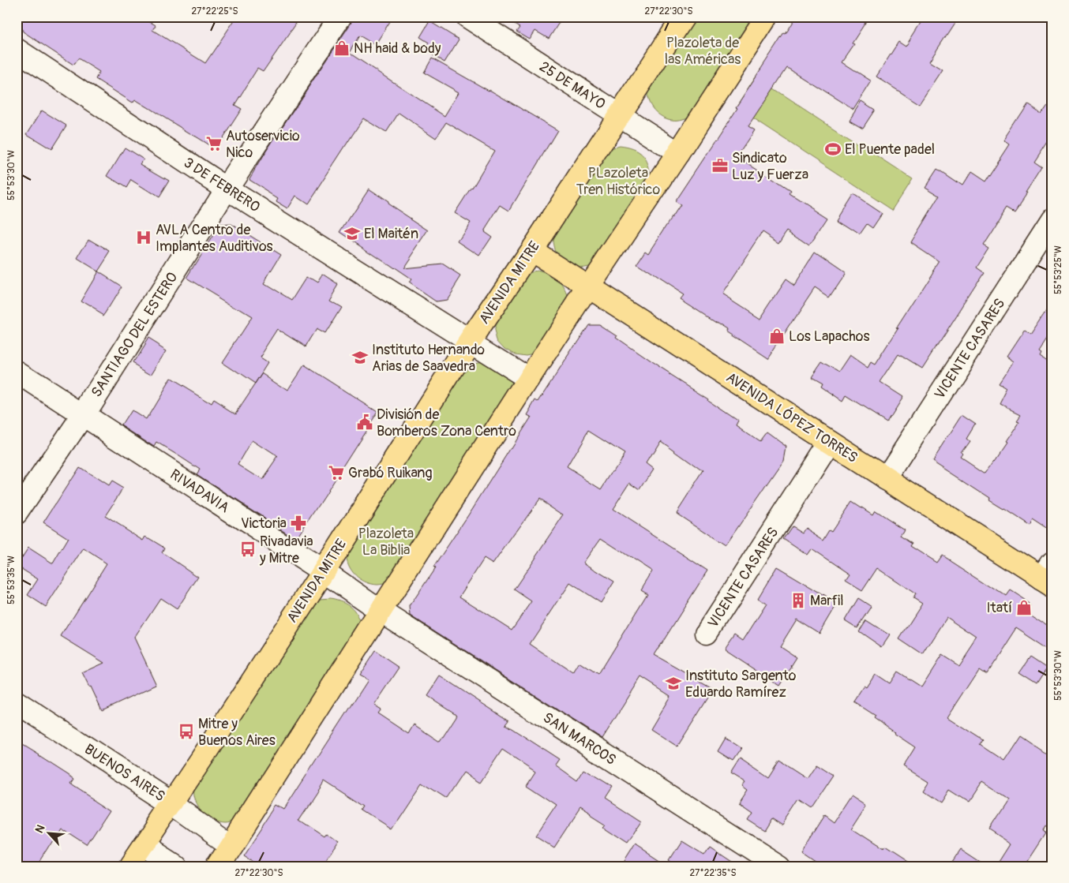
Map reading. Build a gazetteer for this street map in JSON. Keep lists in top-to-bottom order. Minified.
{"streets":{"main road":["AVENIDA MITRE","AVENIDA LÓPEZ TORRES"],"street":["25 DE MAYO","3 DE FEBRERO","SANTIAGO DEL ESTERO","VICENTE CASARES","RIVADAVIA","SAN MARCOS","BUENOS AIRES"]},"crossings":[["25 DE MAYO","AVENIDA MITRE"],["3 DE FEBRERO","AVENIDA MITRE"],["3 DE FEBRERO","SANTIAGO DEL ESTERO"],["AVENIDA MITRE","AVENIDA LÓPEZ TORRES"],["AVENIDA MITRE","RIVADAVIA"],["AVENIDA MITRE","BUENOS AIRES"],["SANTIAGO DEL ESTERO","RIVADAVIA"],["VICENTE CASARES","AVENIDA LÓPEZ TORRES"],["RIVADAVIA","SAN MARCOS"]],"parks":["Plazoleta de las Américas","PLazoleta Tren Histórico","Plazoleta La Biblia"],"places":{"shop":["NH haid & body","Los Lapachos","Itatí"],"supermarket":["Autoservicio Nico","Grabó Ruikang"],"sports":["El Puente padel"],"office":["Sindicato Luz y Fuerza"],"school or university":["El Maitén","Instituto Hernando Arias de Saavedra","Instituto Sargento Eduardo Ramírez"],"hospital":["AVLA Centro de Implantes Auditivos"],"public building":["División de Bomberos Zona Centro"],"pharmacy":["Victoria"],"bus stop":["Rivadavia y Mitre","Mitre y Buenos Aires"],"building":["Marfil"]},"north":"top left","coordinates":["27°22'25\"S","27°22'30\"S","55°53'30\"W","55°53'25\"W","55°53'35\"W","27°22'35\"S"]}
